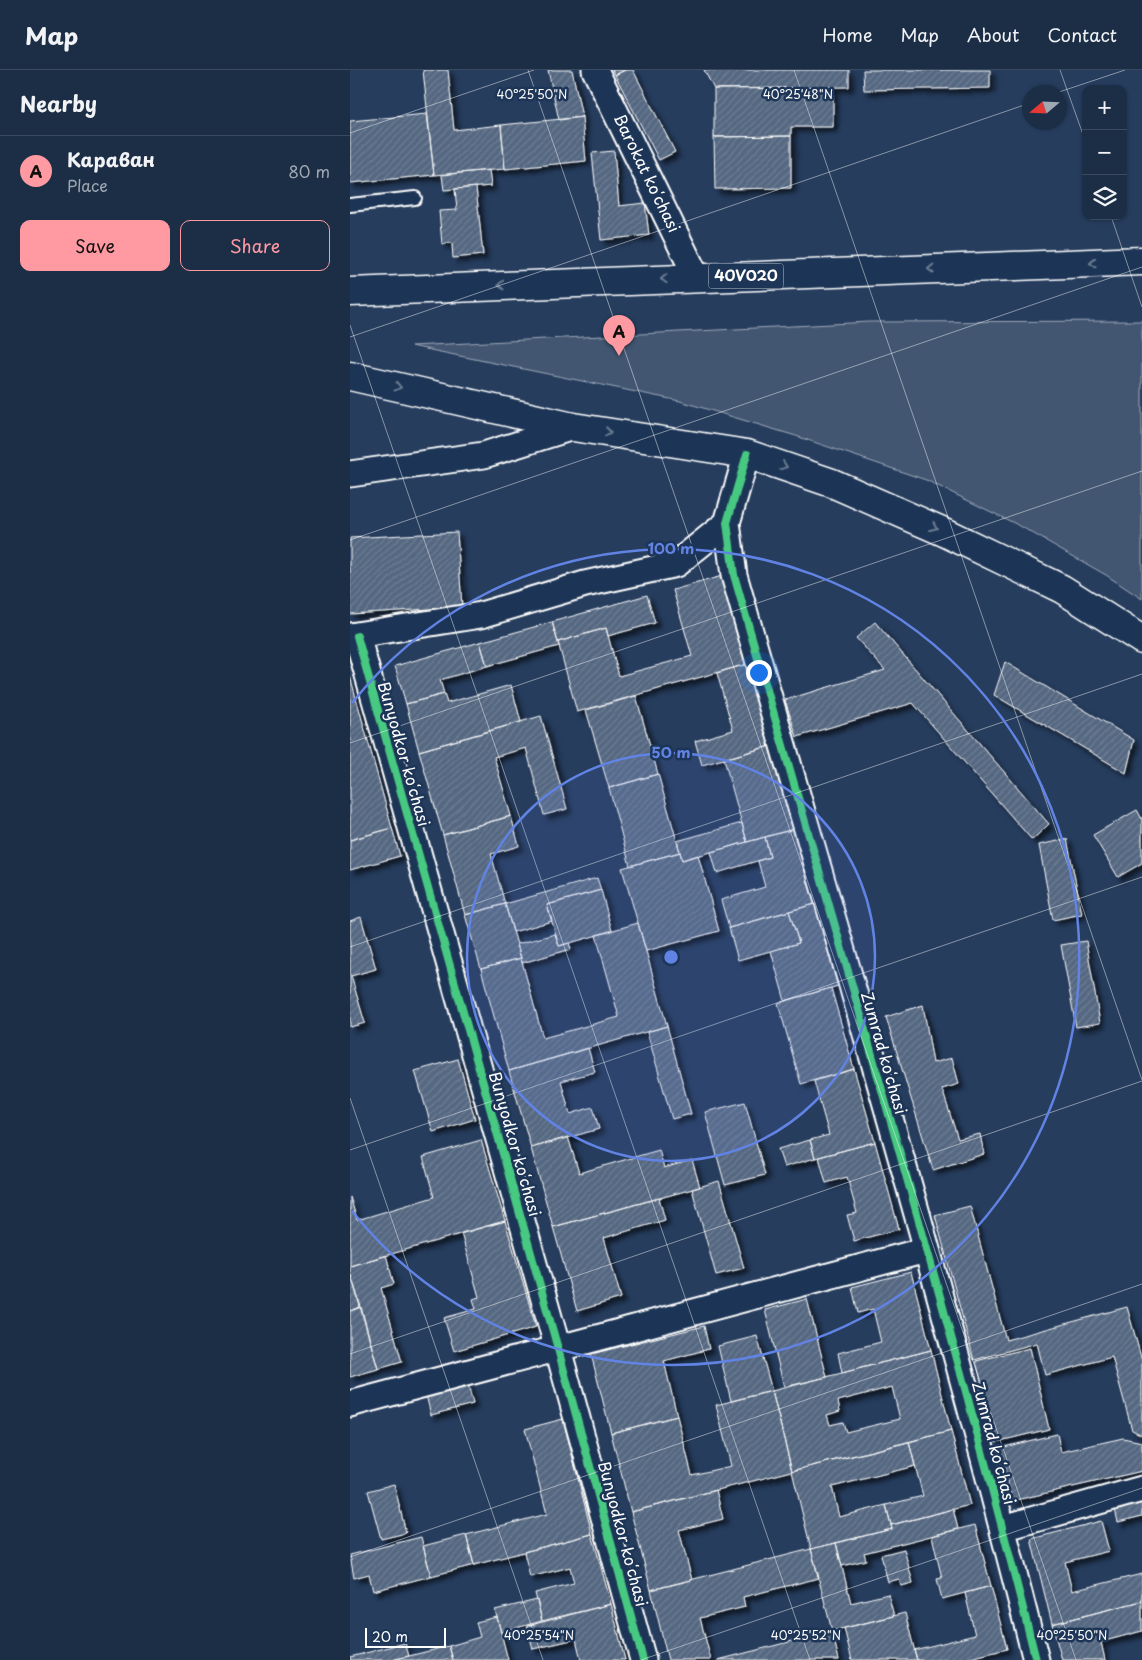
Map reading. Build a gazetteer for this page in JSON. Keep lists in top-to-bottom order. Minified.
{"streets":{"main road":["40V020"],"street":["Barokat koʻchasi","Bunyodkor koʻchasi","Zumrad koʻchasi"]},"crossings":[["Barokat koʻchasi","40V020"]],"scale_bar":"20 m","north":"left","page":{"header":"Map","nav":["Home","Map","About","Contact"],"heading":"Nearby","map_buttons":["+","−"],"list":[{"mark":"A","name":"Караван","note":"Place","value":"80 m"}],"buttons":["Save","Share"],"pins":"A","scale":"20 m"},"coordinates":["40°25'50\"N","40°25'48\"N","40°25'54\"N","40°25'52\"N"],"rings":["100 m","50 m"]}
